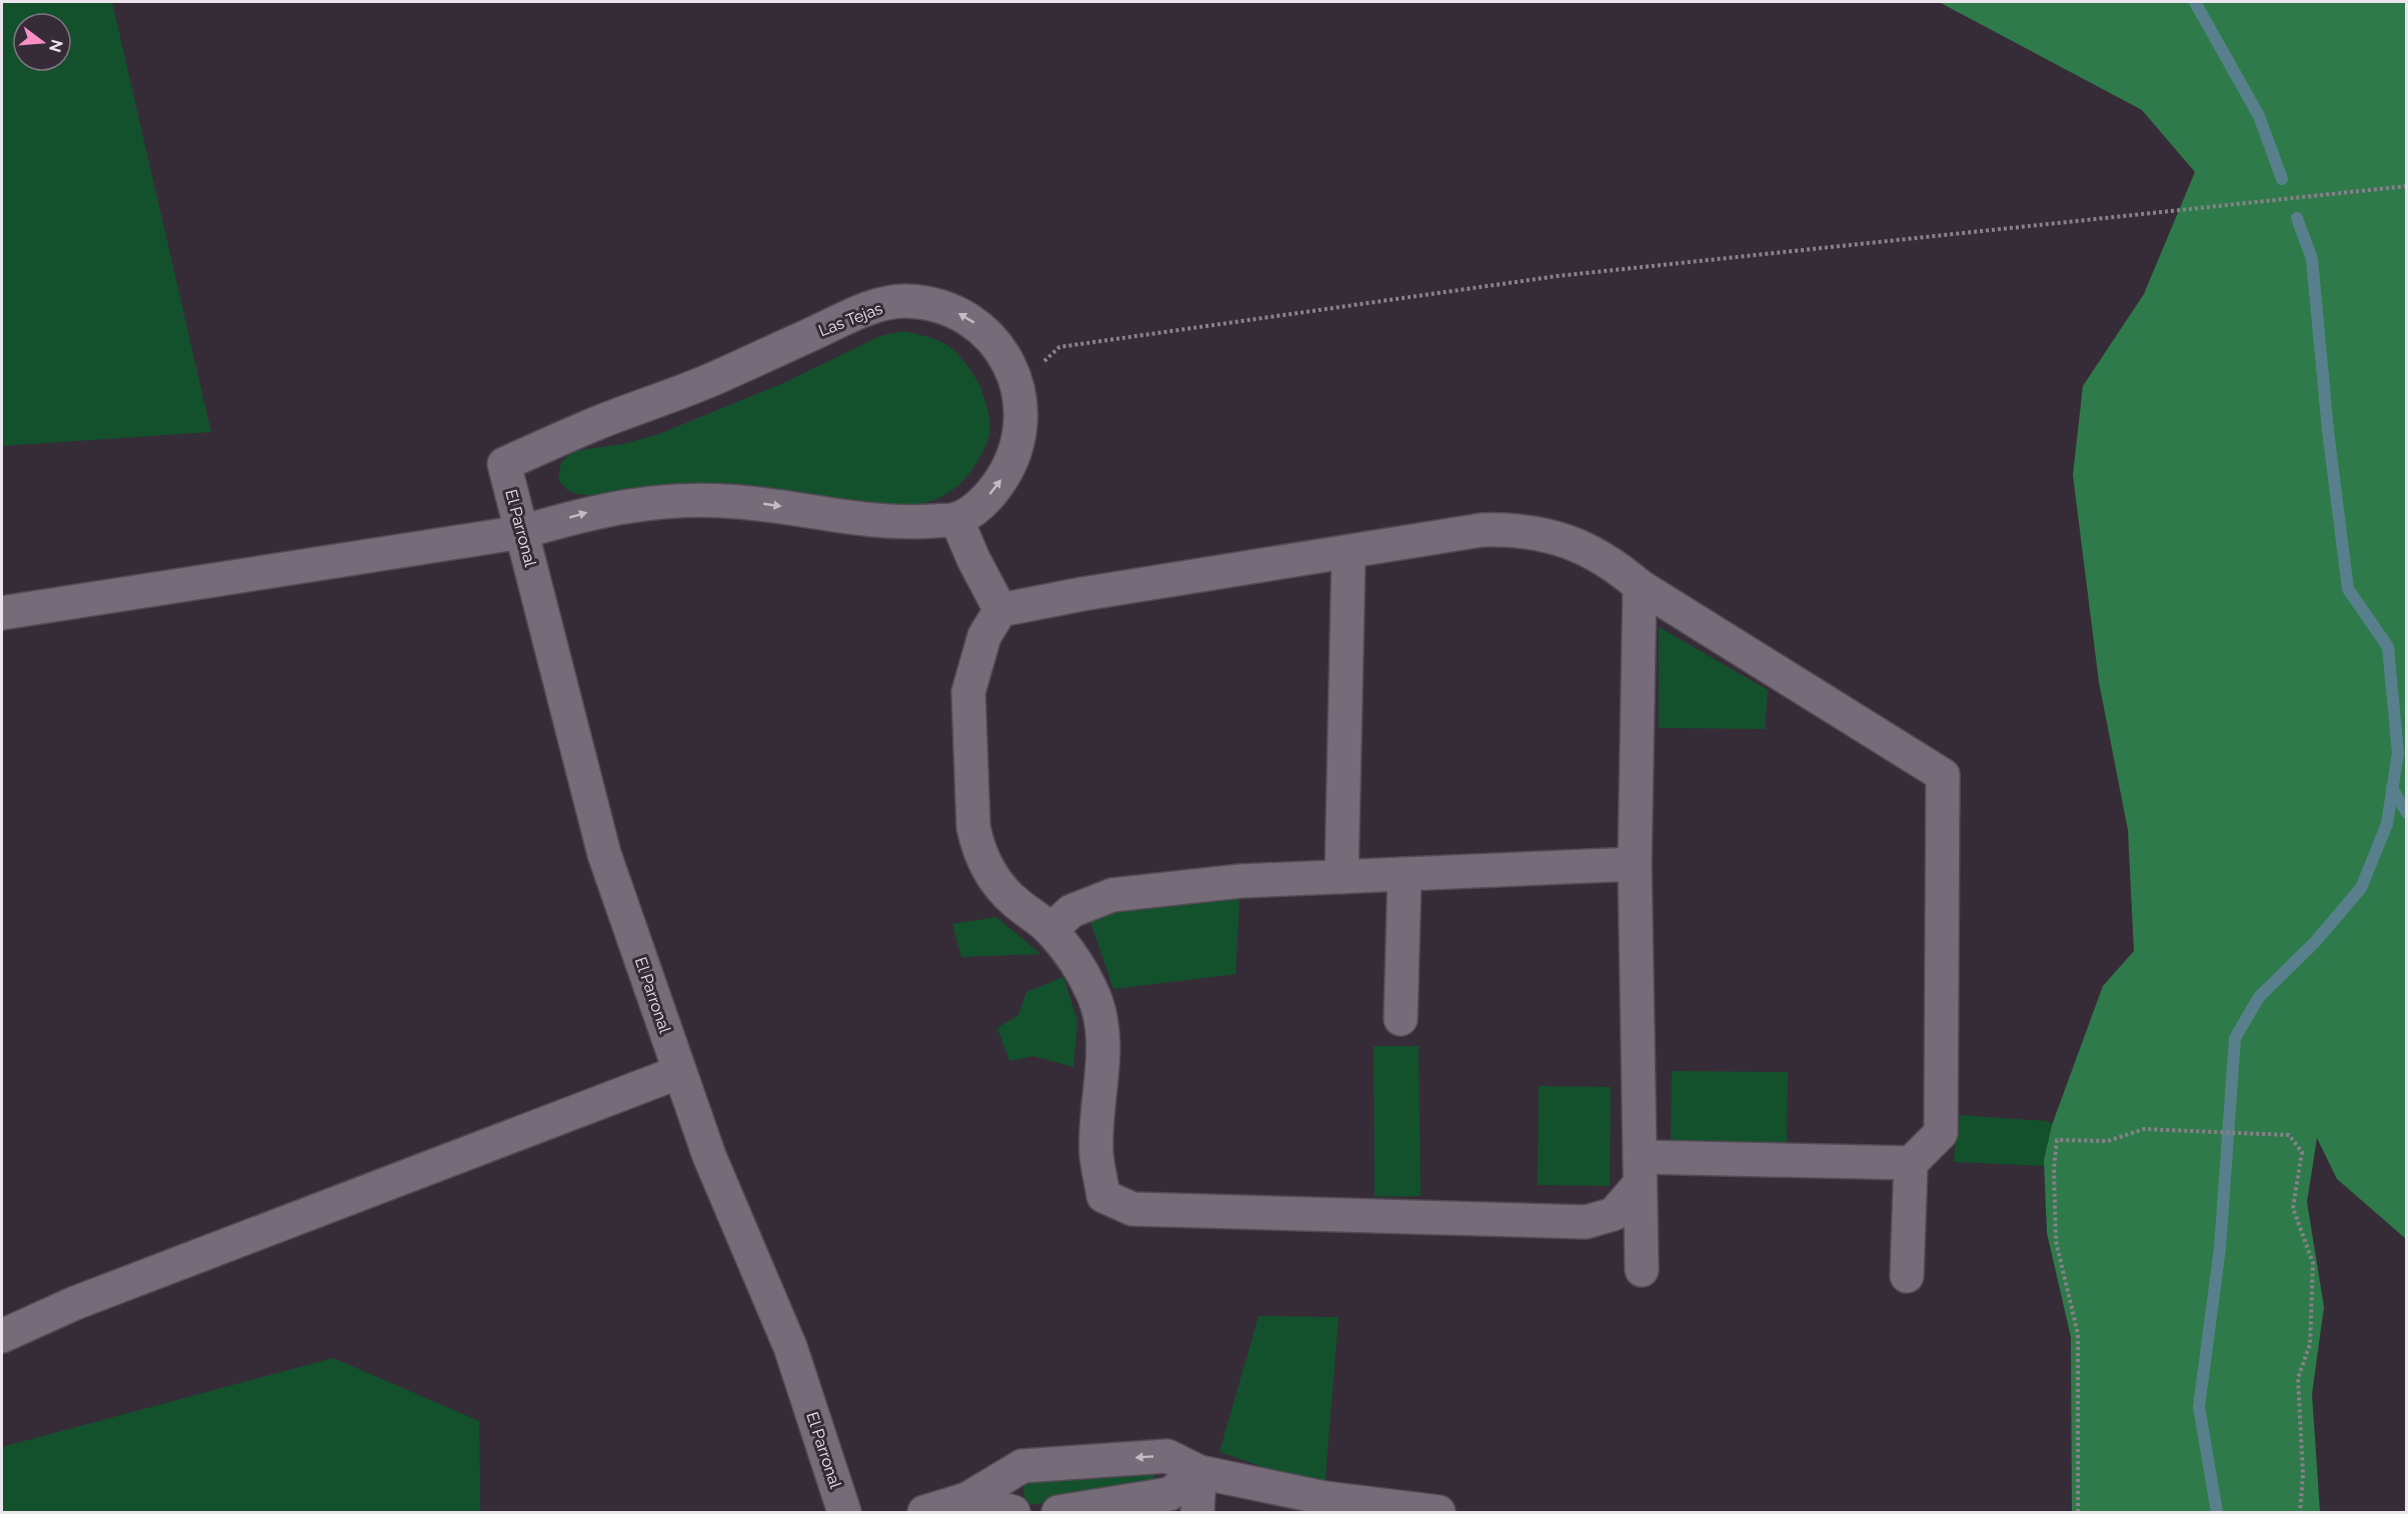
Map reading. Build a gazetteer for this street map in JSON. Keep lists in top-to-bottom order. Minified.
{"streets":{"street":["Las Tejas","El Parronal"]},"crossings":[["Las Tejas","El Parronal"]],"north":"right"}
